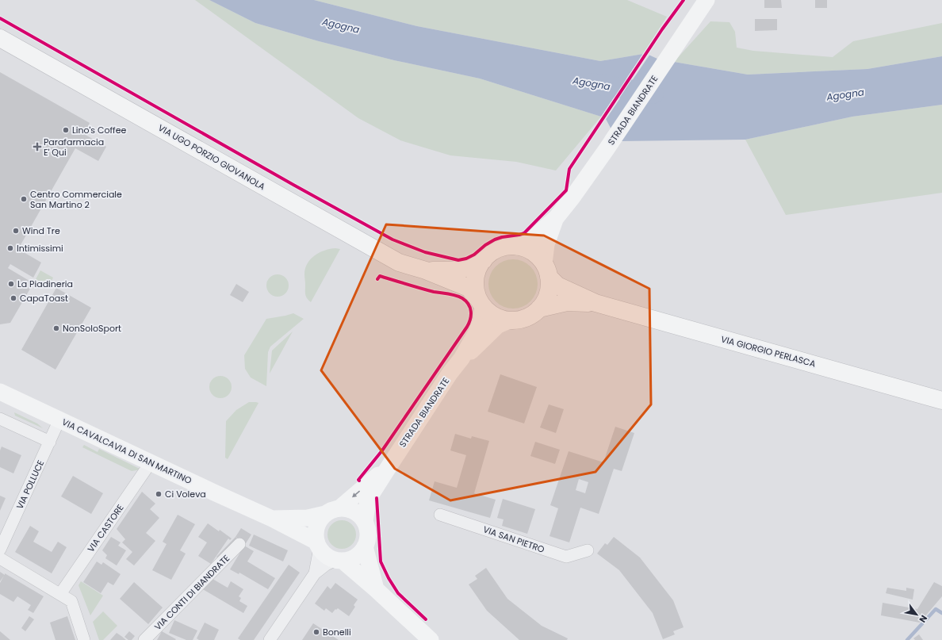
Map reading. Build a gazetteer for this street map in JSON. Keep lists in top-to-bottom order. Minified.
{"streets":{"main road":["STRADA BIANDRATE","VIA UGO PORZIO GIOVANOLA","VIA GIORGIO PERLASCA","VIA CAVALCAVIA DI SAN MARTINO"],"street":["VIA POLLUCE","VIA CASTORE","VIA SAN PIETRO","VIA CONTI DI BIANDRATE"]},"crossings":[["STRADA BIANDRATE","VIA UGO PORZIO GIOVANOLA"],["STRADA BIANDRATE","VIA GIORGIO PERLASCA"],["STRADA BIANDRATE","VIA CAVALCAVIA DI SAN MARTINO"],["VIA UGO PORZIO GIOVANOLA","VIA GIORGIO PERLASCA"],["VIA CAVALCAVIA DI SAN MARTINO","VIA POLLUCE"],["VIA CAVALCAVIA DI SAN MARTINO","VIA CASTORE"]],"water":["Agogna"],"places":{"other":["Lino's Coffee","Centro Commerciale San Martino 2","Wind Tre","Intimissimi","La Piadineria","CapaToast","NonSoloSport","Ci Voleva","Bonelli"],"health":["Parafarmacia E' Qui"]},"north":"bottom right"}
